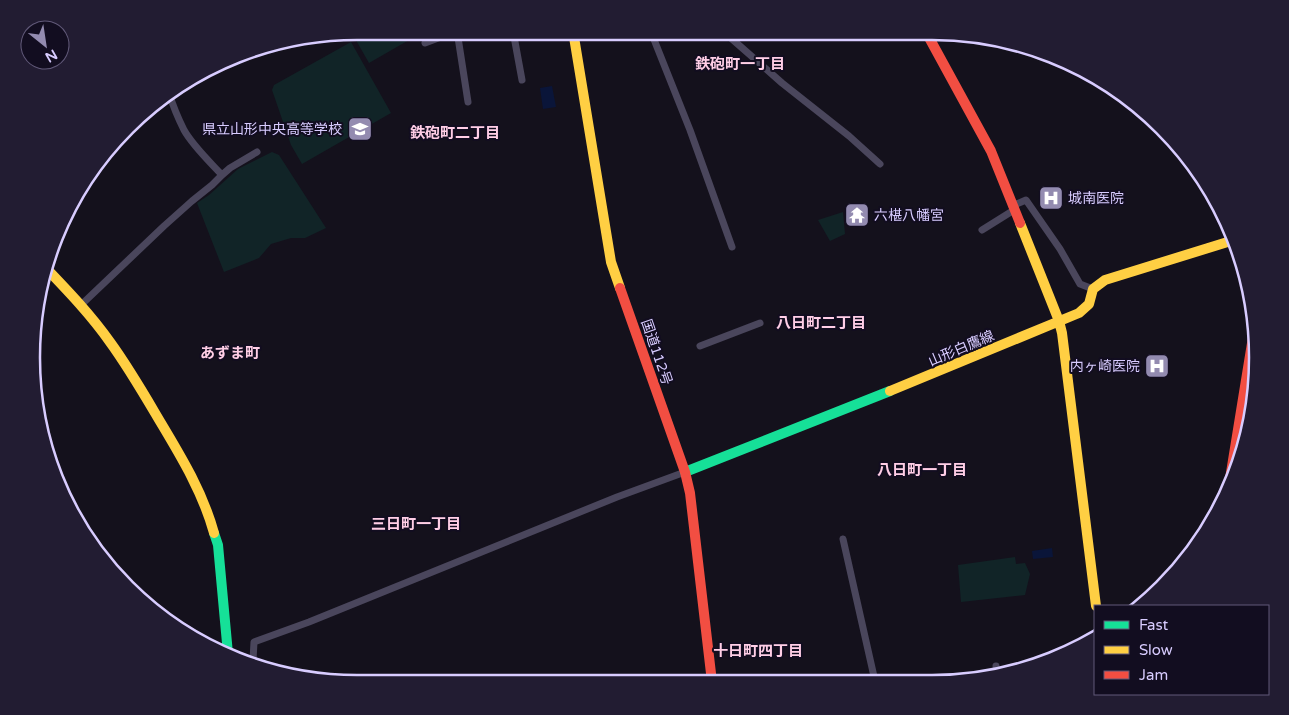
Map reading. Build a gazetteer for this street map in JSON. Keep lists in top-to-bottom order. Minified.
{"streets":{"main road":["山形白鷹線","国道112号"]},"crossings":[["山形白鷹線","国道112号"]],"districts":["鉄砲町一丁目","鉄砲町二丁目","八日町二丁目","あずま町","八日町一丁目","三日町一丁目","十日町四丁目"],"places":{"school or university":["県立山形中央高等学校"],"hospital":["城南医院","内ヶ崎医院"],"temple":["六椹八幡宮"]},"legend":["Fast","Slow","Jam"],"north":"bottom right"}
